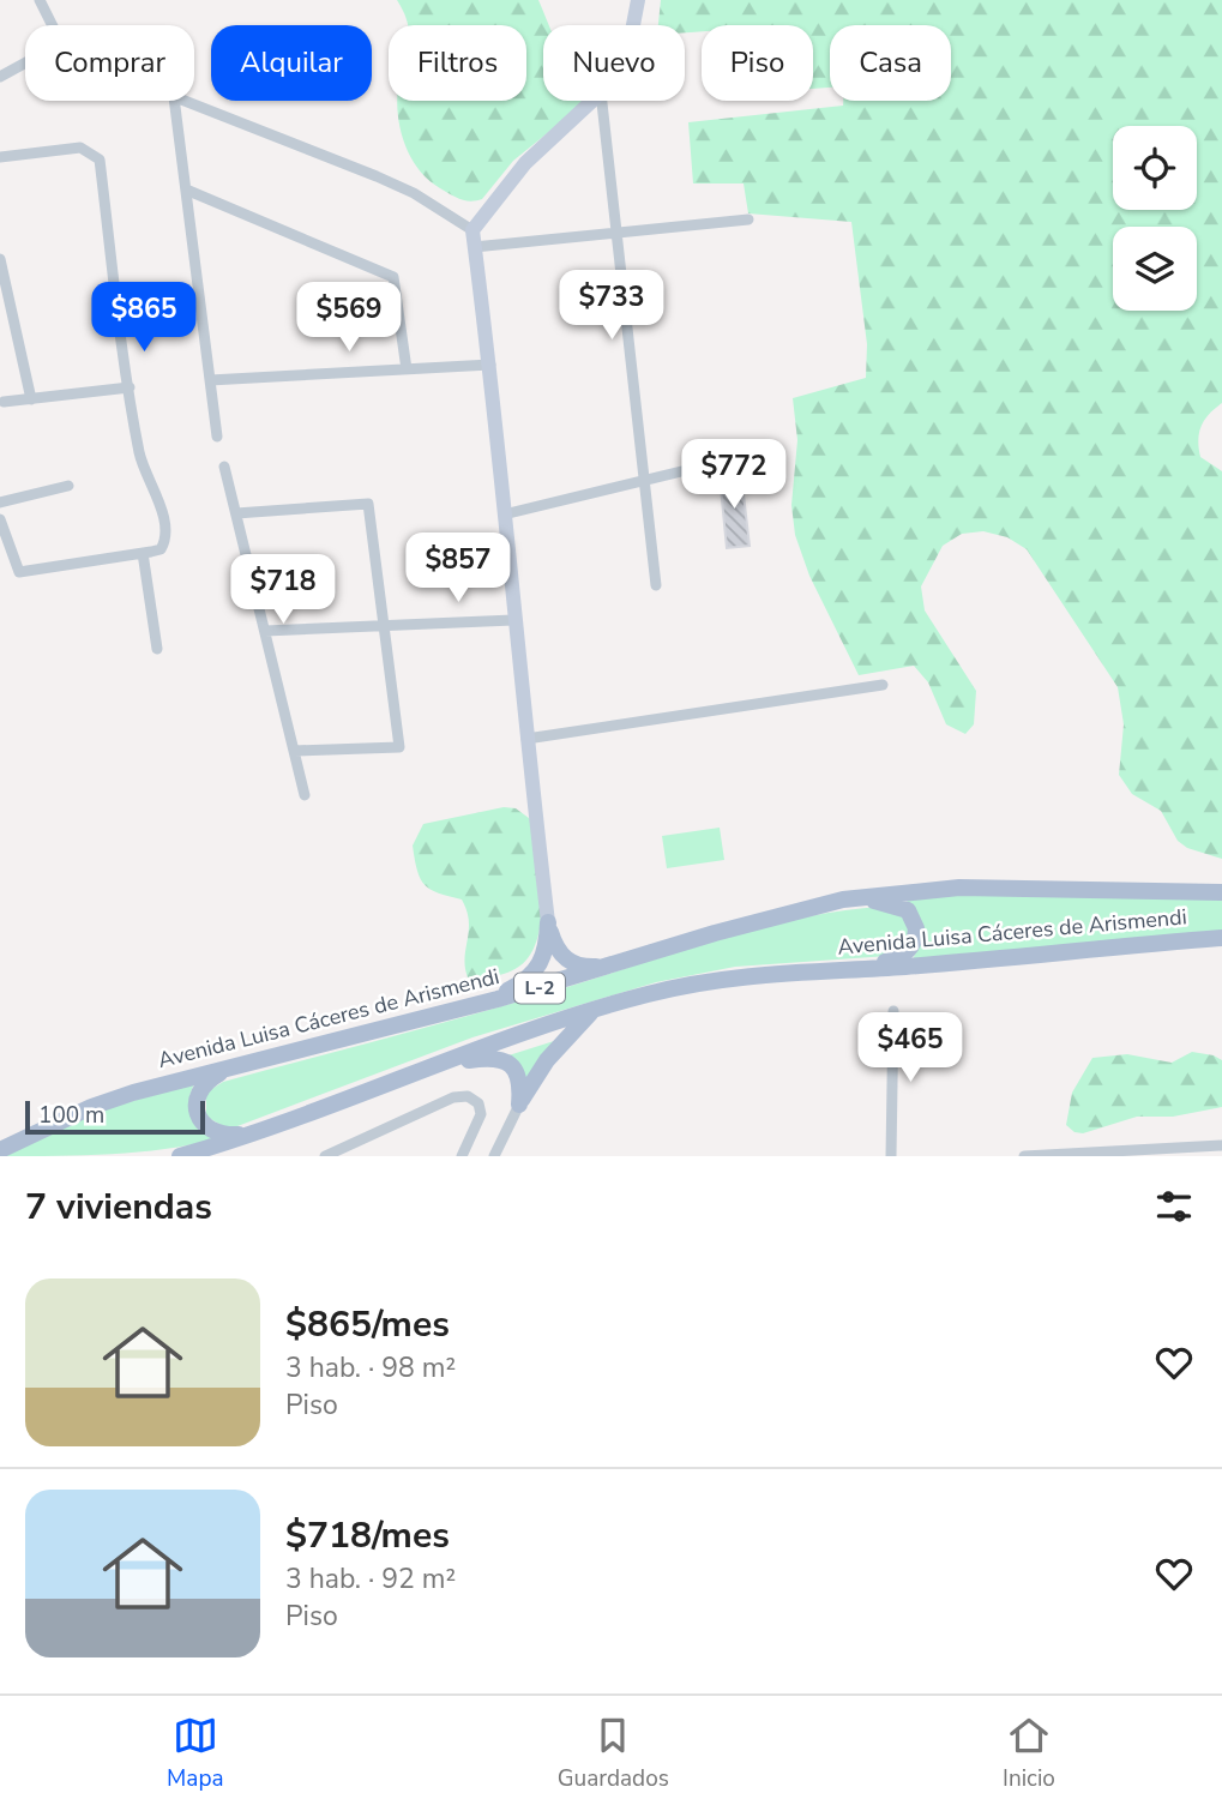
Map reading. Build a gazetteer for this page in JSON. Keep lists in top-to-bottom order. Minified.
{"streets":{"main road":["Avenida Luisa Cáceres de Arismendi","L-2"]},"scale_bar":"100 m","page":{"chip":["Comprar","Alquilar","Filtros","Nuevo","Piso","Casa"],"price":["$733","$865","$569","$772","$857","$718","$465"],"scale":"100 m","heading":"7 viviendas","list":[{"name":"$865/mes","note":"3 hab. · 98 m² · Piso"},{"name":"$718/mes","note":"3 hab. · 92 m² · Piso"}],"tabs":["Mapa","Guardados","Inicio"]}}
